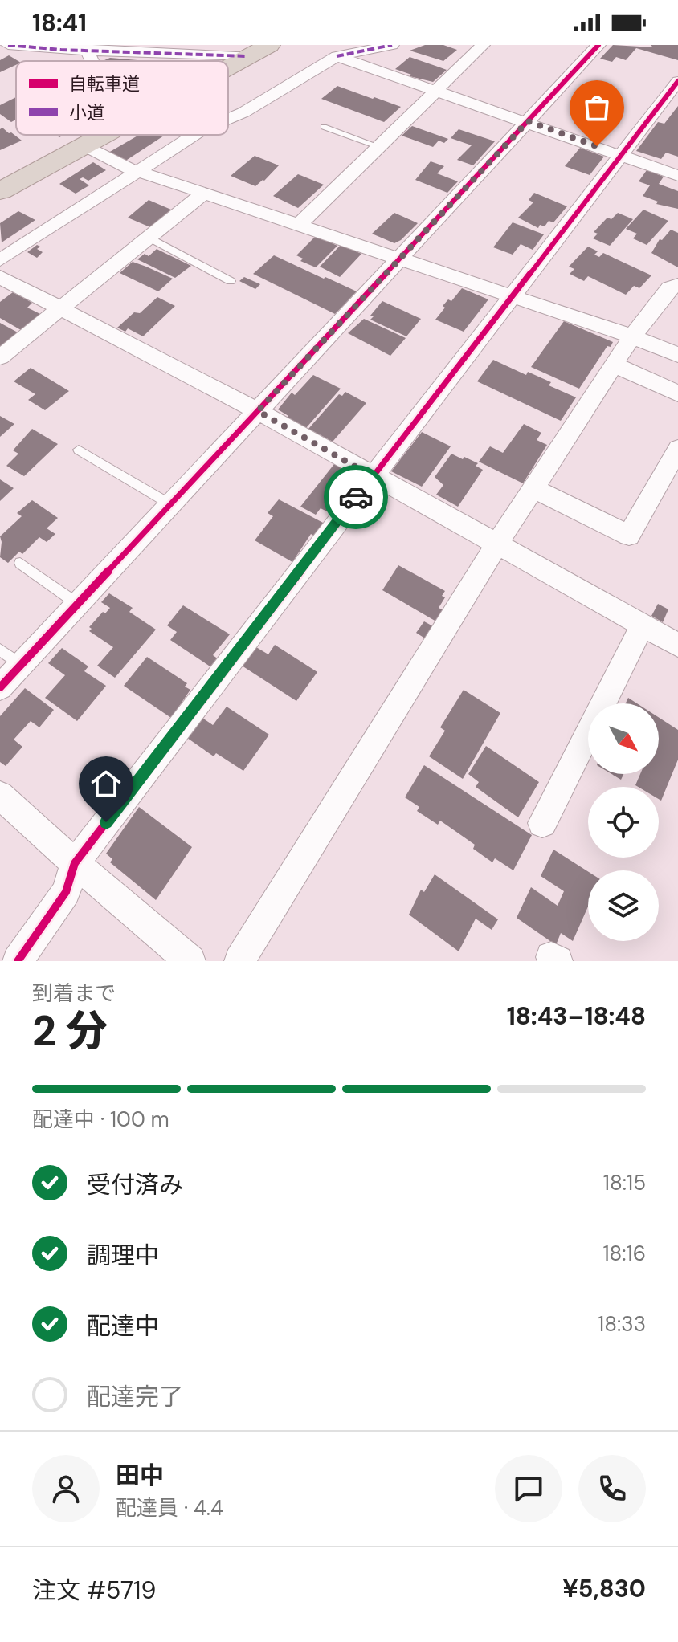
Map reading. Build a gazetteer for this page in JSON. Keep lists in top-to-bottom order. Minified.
{"legend":["自転車道","小道"],"north":"bottom right","page":{"status":"18:41","heading":["2 分","到着まで","18:43–18:48"],"panel":["田中","配達員 · 4.4","注文 #5719","¥5,830"],"bar":"配達中 · 100 m","list":[["受付済み","18:15"],["調理中","18:16"],["配達中","18:33"],"配達完了"]}}
